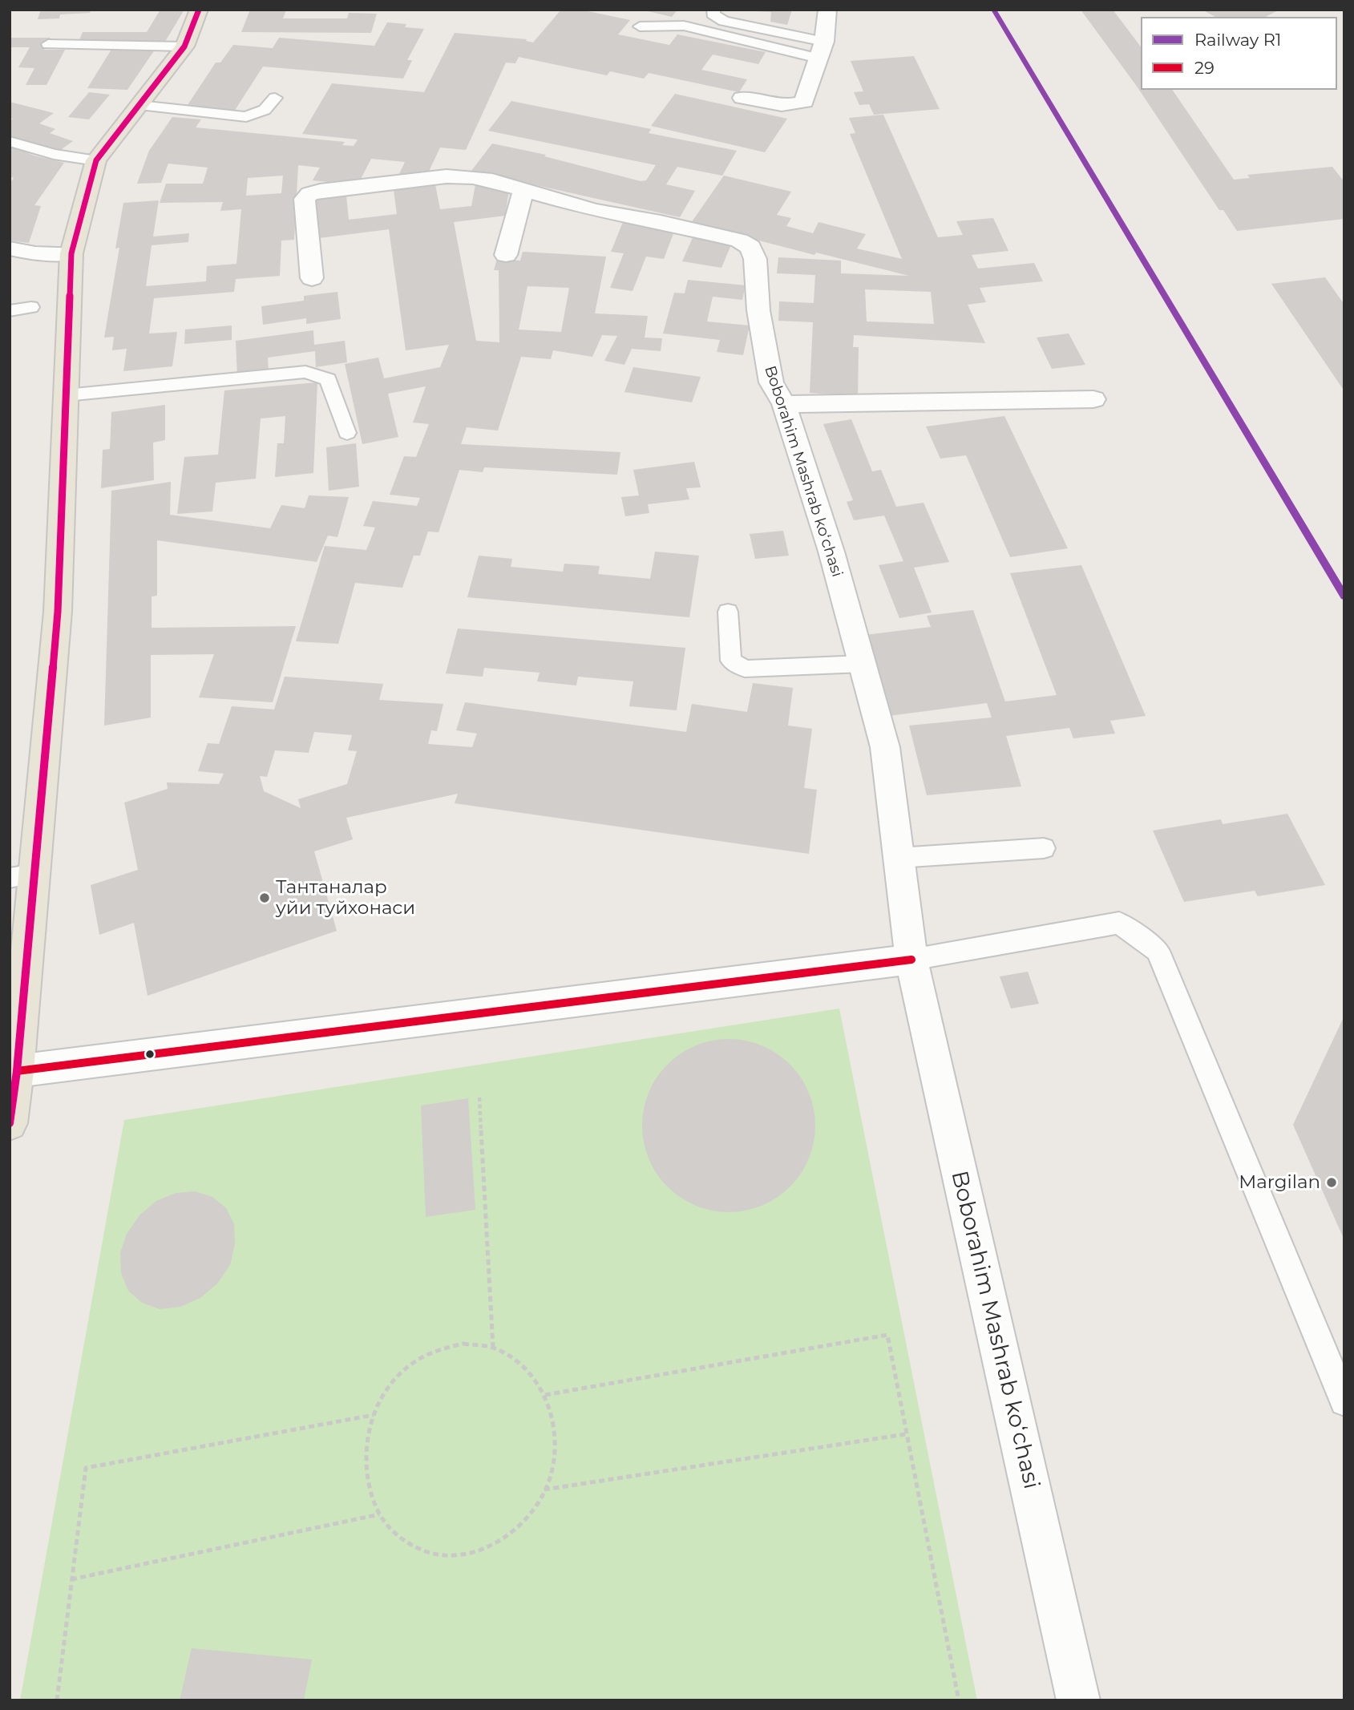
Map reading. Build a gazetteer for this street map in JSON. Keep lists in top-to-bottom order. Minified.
{"streets":{"street":["Boborahim Mashrab koʻchasi"]},"places":["Тантаналар уйи туйхонаси","Margilan"],"lines":["rail line R1","transit line 29"],"legend":["Railway R1","29"]}
